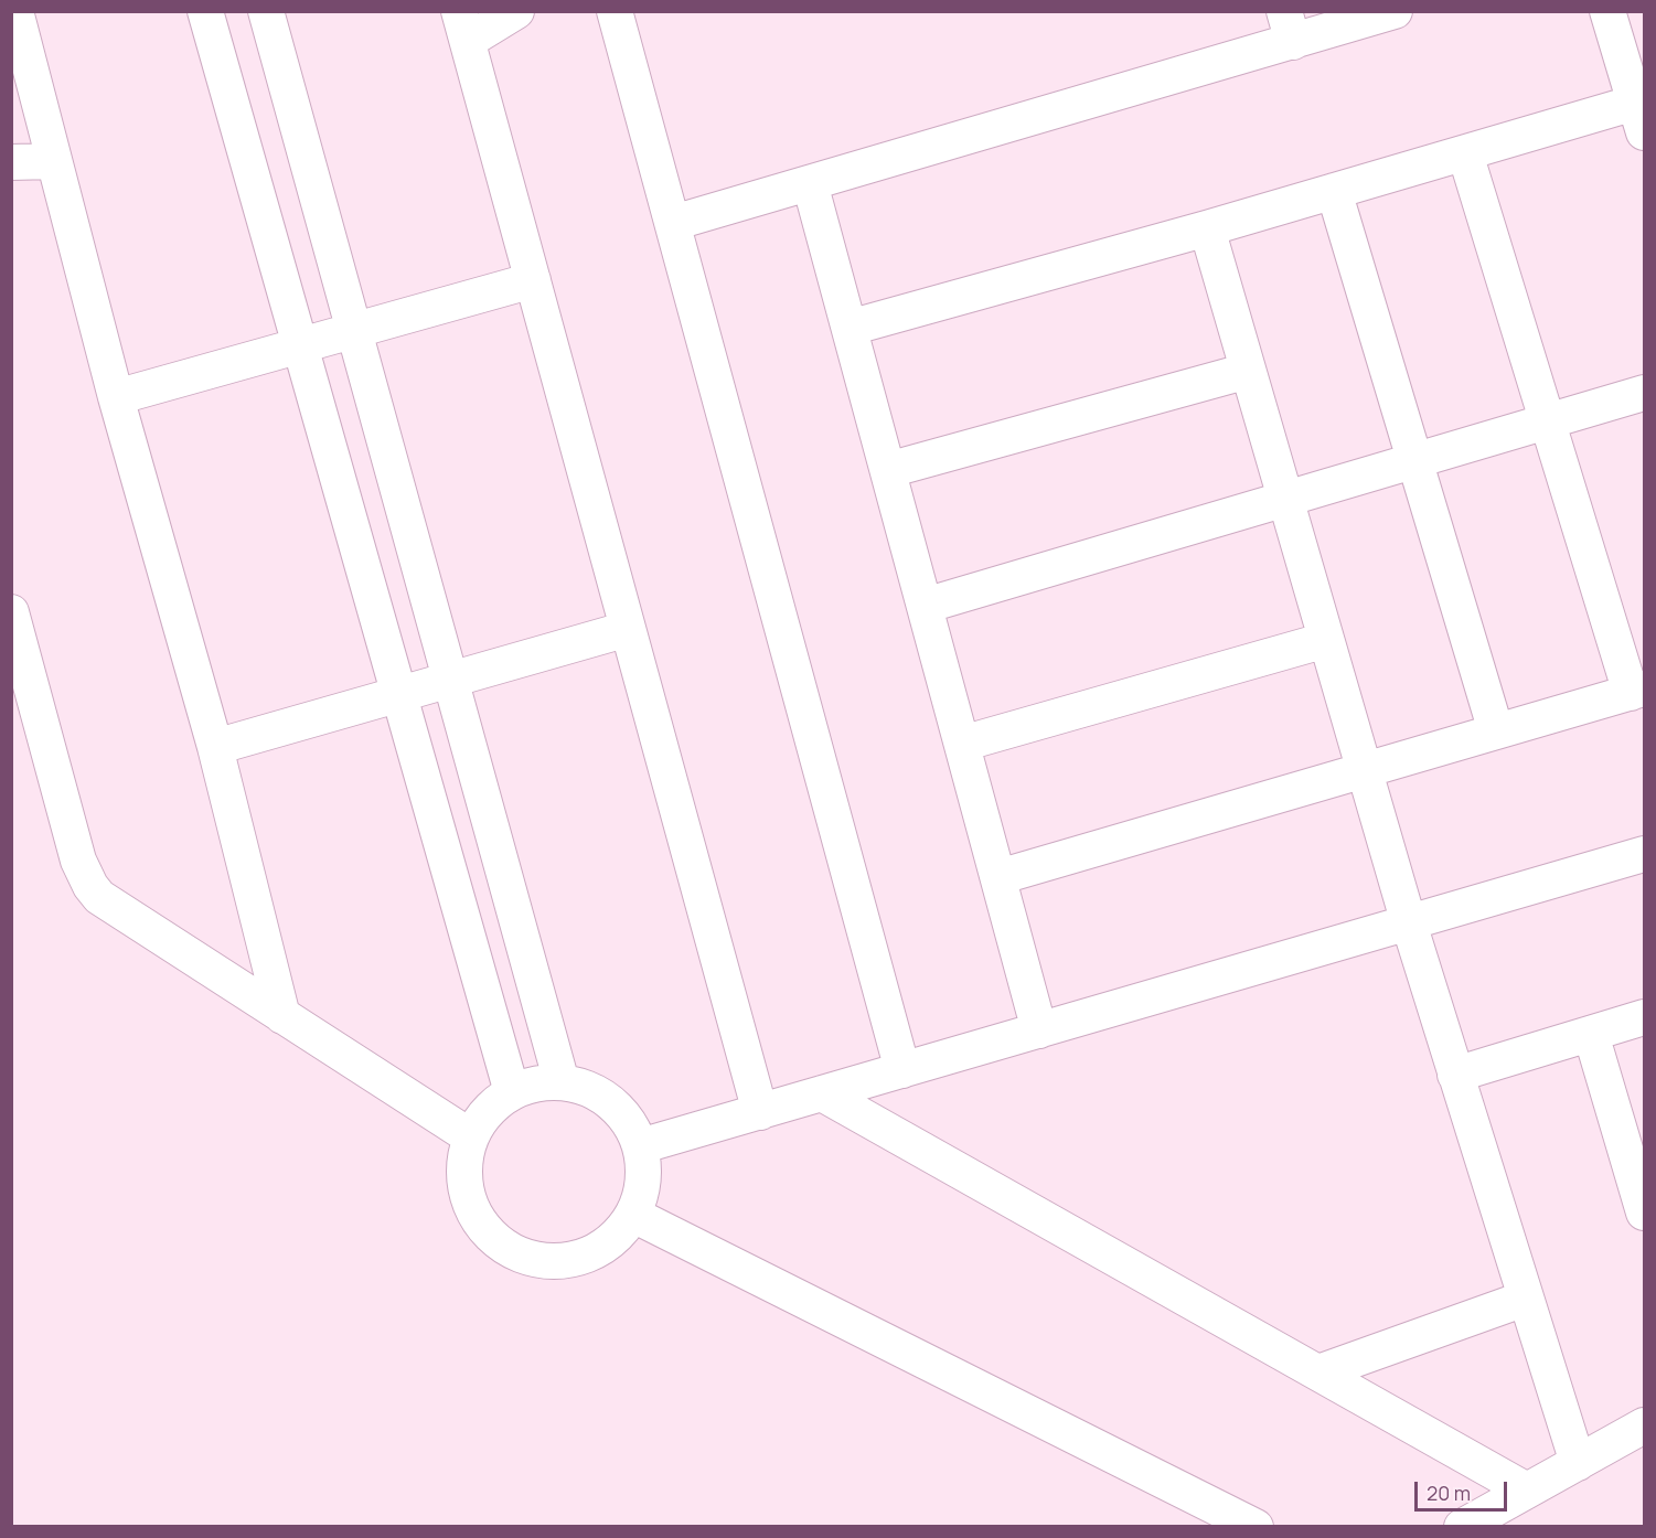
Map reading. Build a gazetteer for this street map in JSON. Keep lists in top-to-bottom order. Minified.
{"scale_bar":"20 m"}
